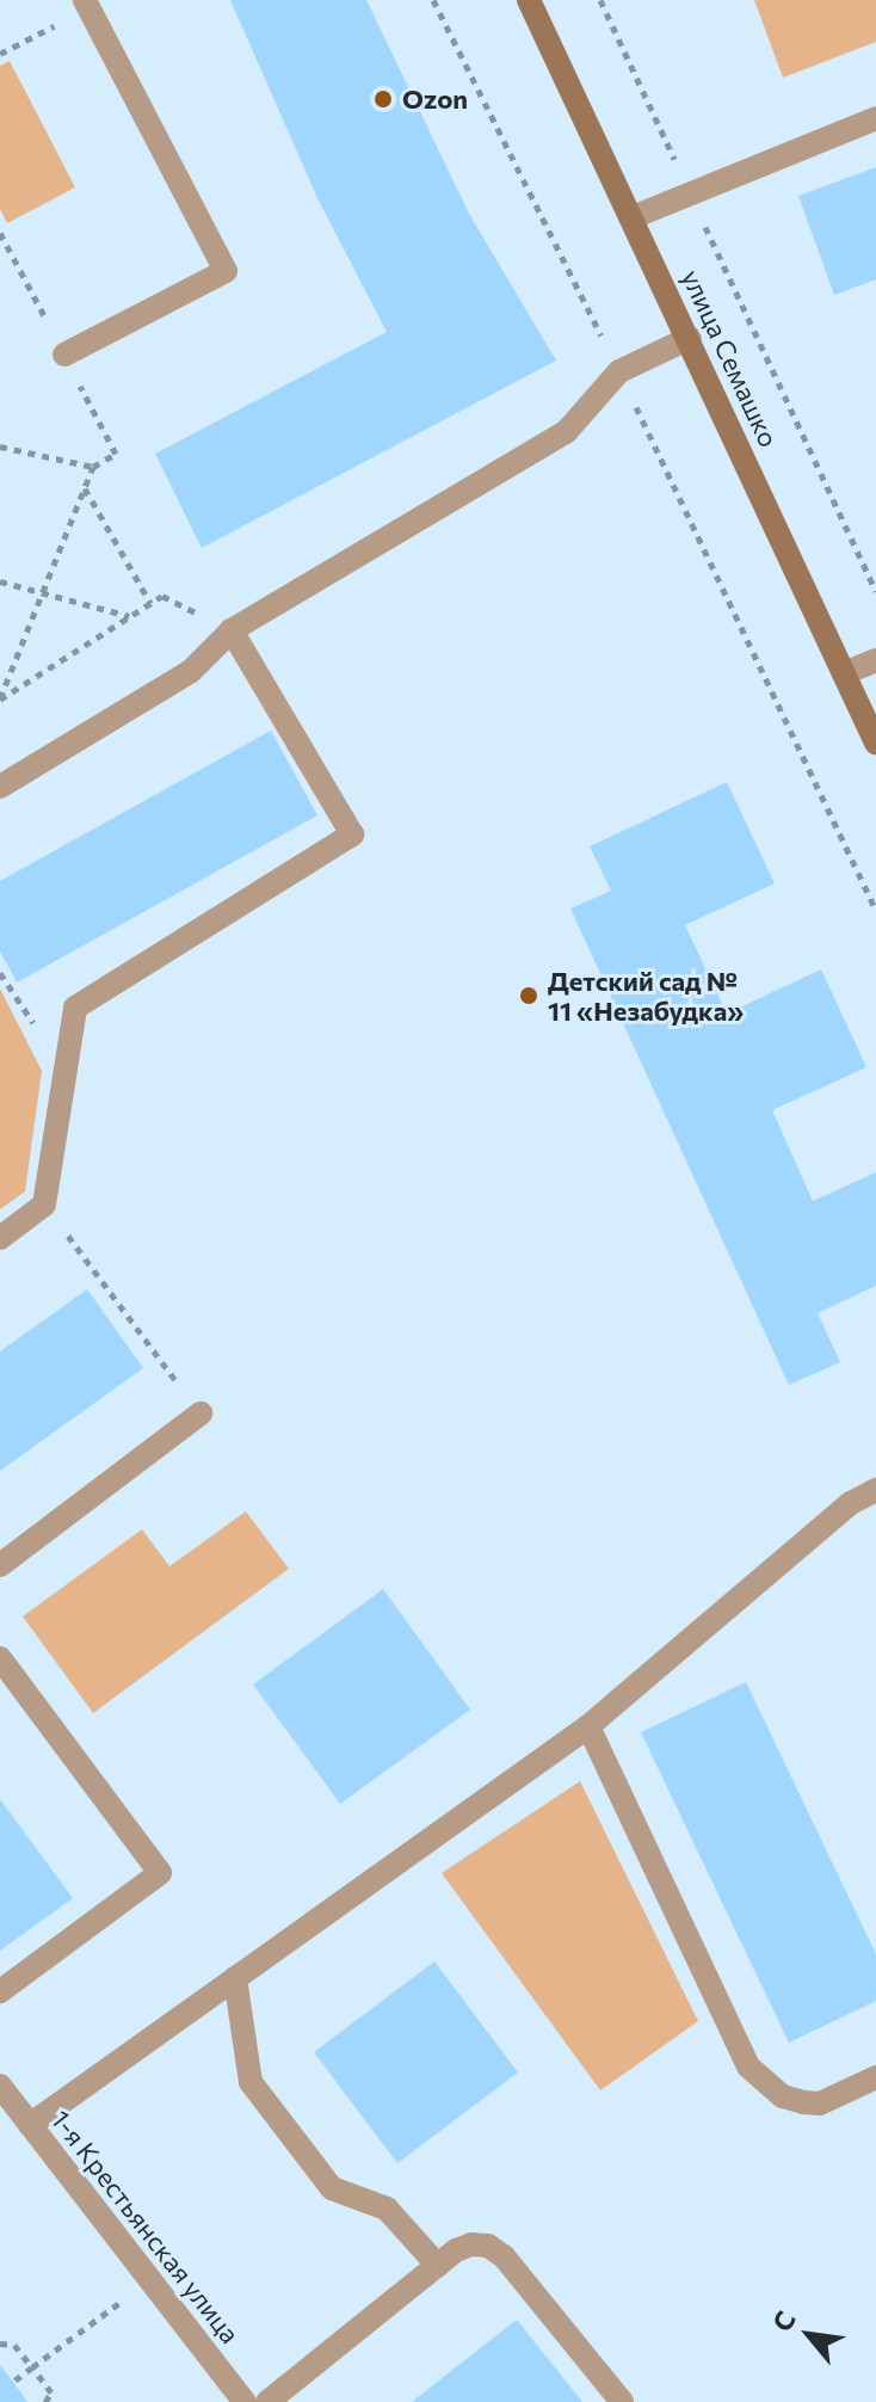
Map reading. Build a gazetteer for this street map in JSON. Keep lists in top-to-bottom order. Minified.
{"streets":{"main road":["улица Семашко"],"street":["1-я Крестьянская улица"]},"places":["Ozon","Детский сад № 11 «Незабудка»"],"north":"top left"}
